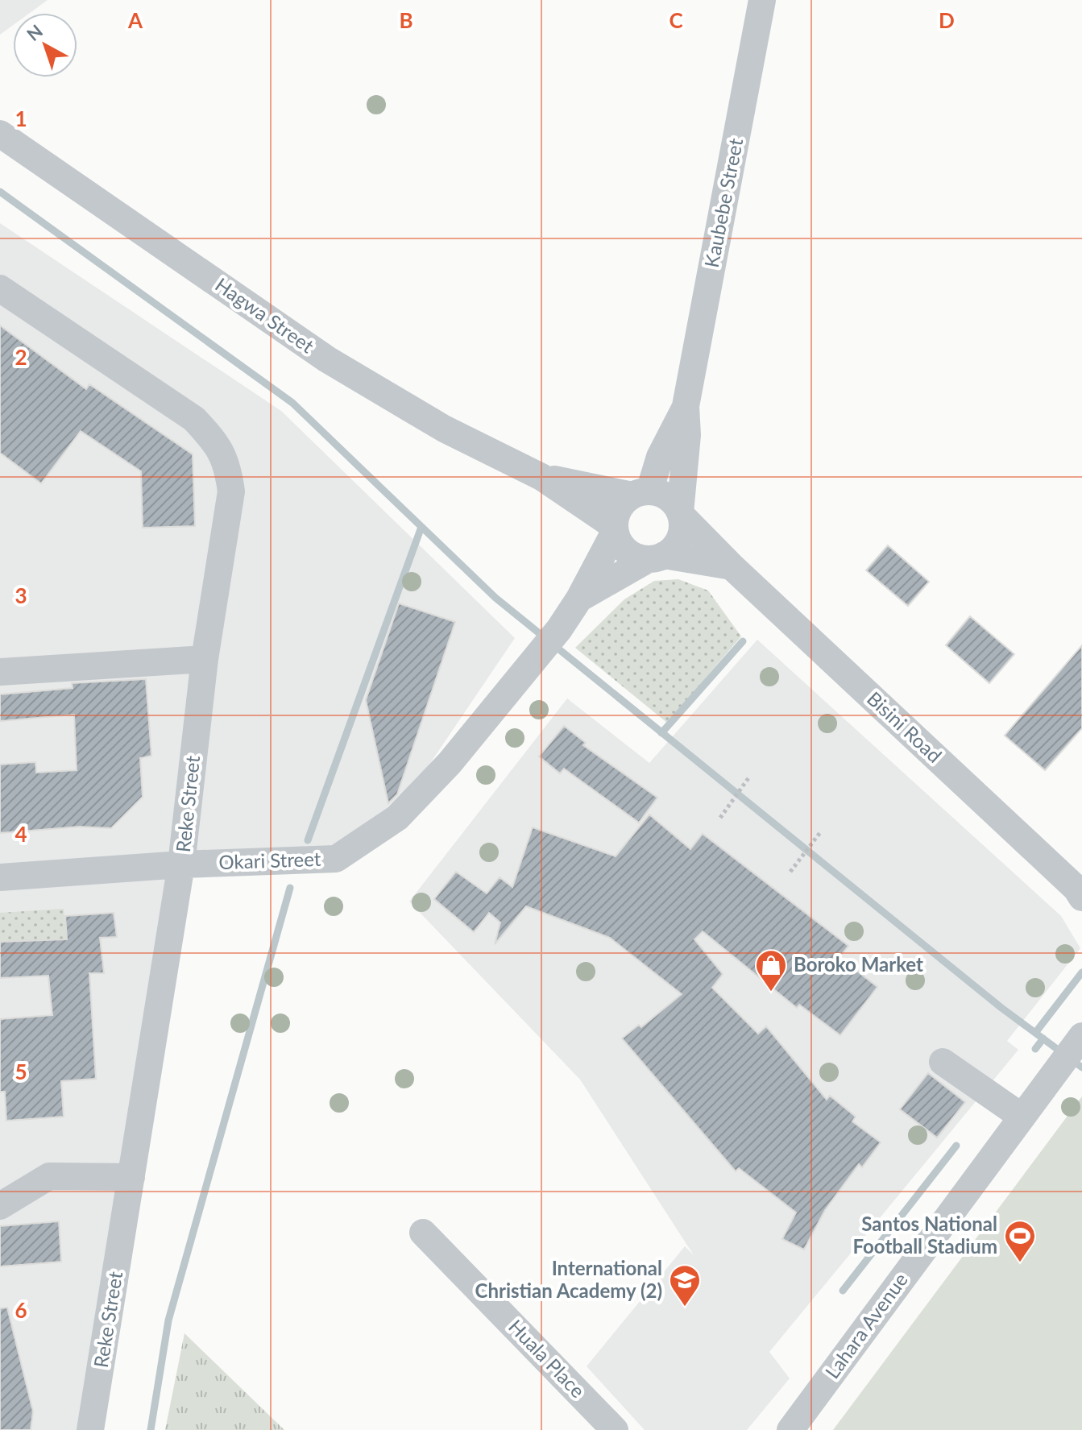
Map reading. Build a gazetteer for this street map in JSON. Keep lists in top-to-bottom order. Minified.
{"streets":{"street":["Kaubebe Street","Hagwa Street","Bisini Road","Reke Street","Okari Street","Lahara Avenue","Huala Place"]},"crossings":[["Kaubebe Street","Hagwa Street"],["Kaubebe Street","Bisini Road"],["Kaubebe Street","Okari Street"],["Hagwa Street","Bisini Road"],["Hagwa Street","Okari Street"],["Bisini Road","Okari Street"],["Reke Street","Okari Street"]],"places":{"shop":["Boroko Market"],"sports":["Santos National Football Stadium"],"school or university":["International Christian Academy (2)"]},"north":"top left","grid":{"columns":["A","B","C","D"],"rows":["1","2","3","4","5","6"]}}
